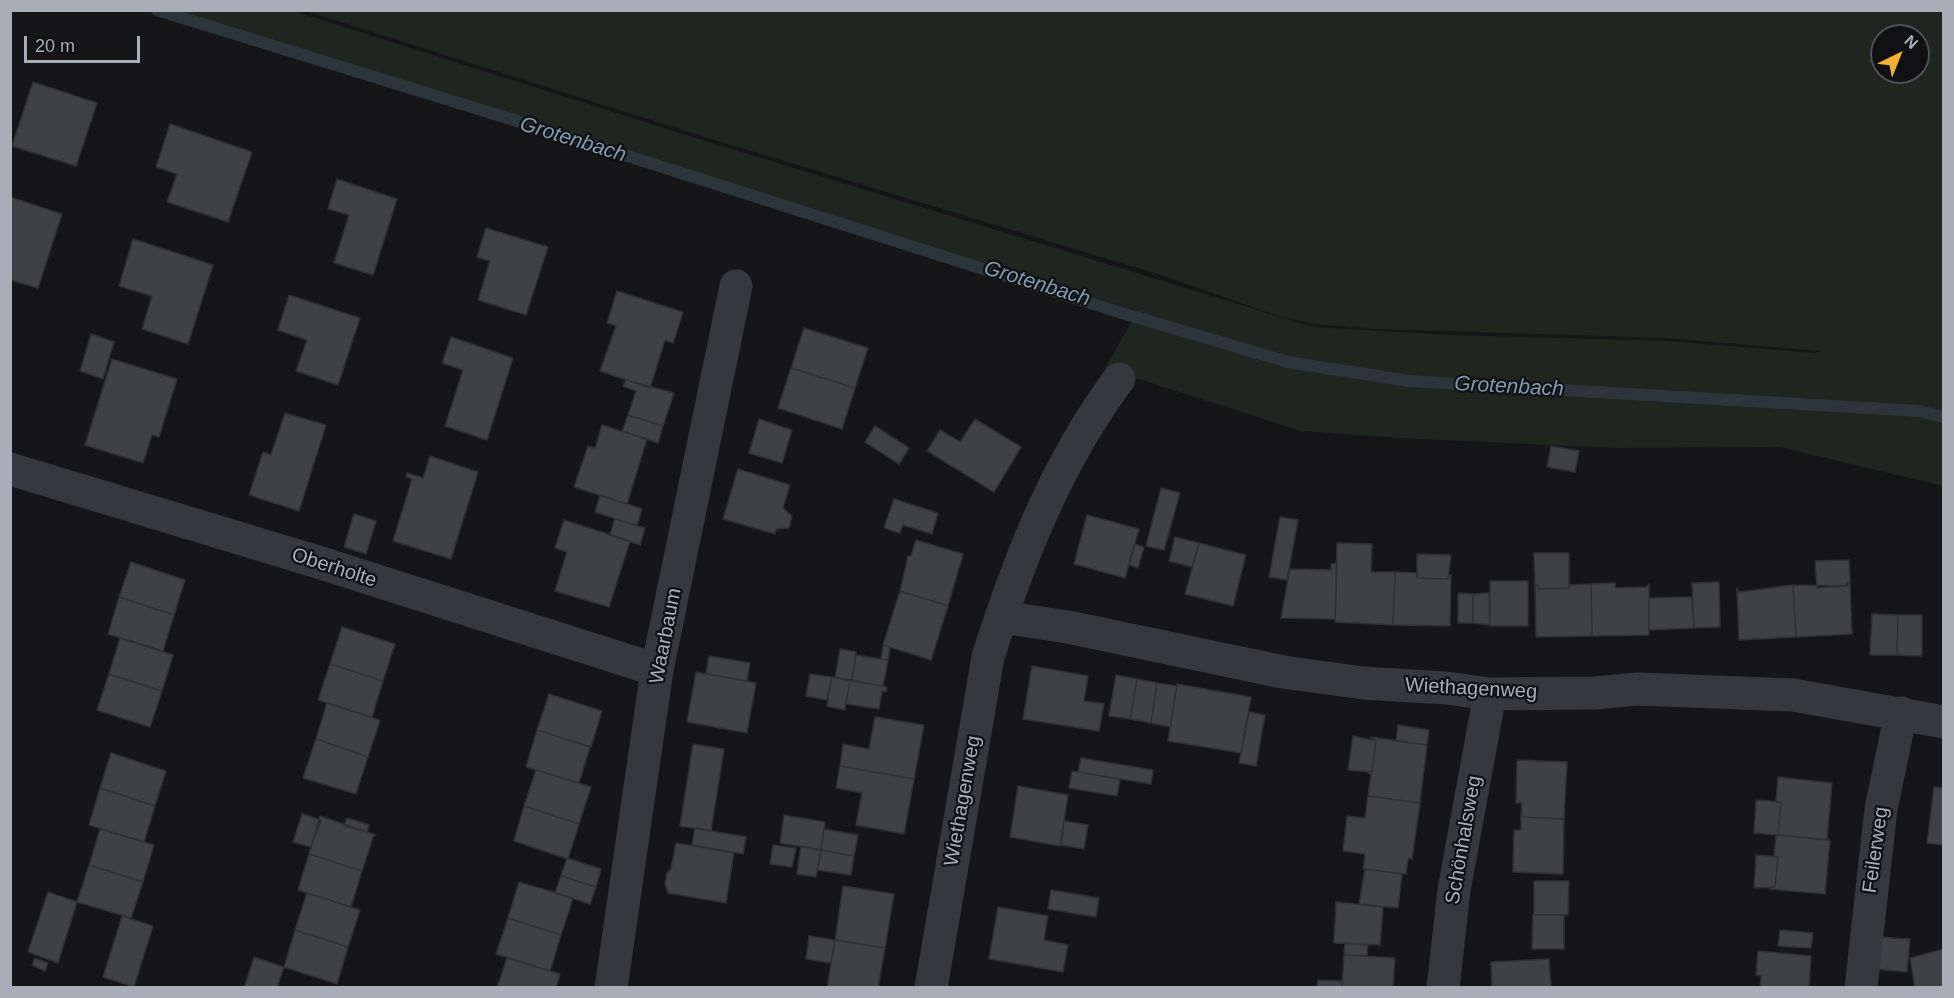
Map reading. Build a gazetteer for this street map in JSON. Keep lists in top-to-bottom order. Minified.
{"streets":{"street":["Oberholte","Waarbaum","Wiethagenweg","Schönhalsweg","Feilerweg"]},"crossings":[["Oberholte","Waarbaum"],["Wiethagenweg","Schönhalsweg"],["Wiethagenweg","Feilerweg"]],"water":["Grotenbach"],"scale_bar":"20 m","north":"top right"}
